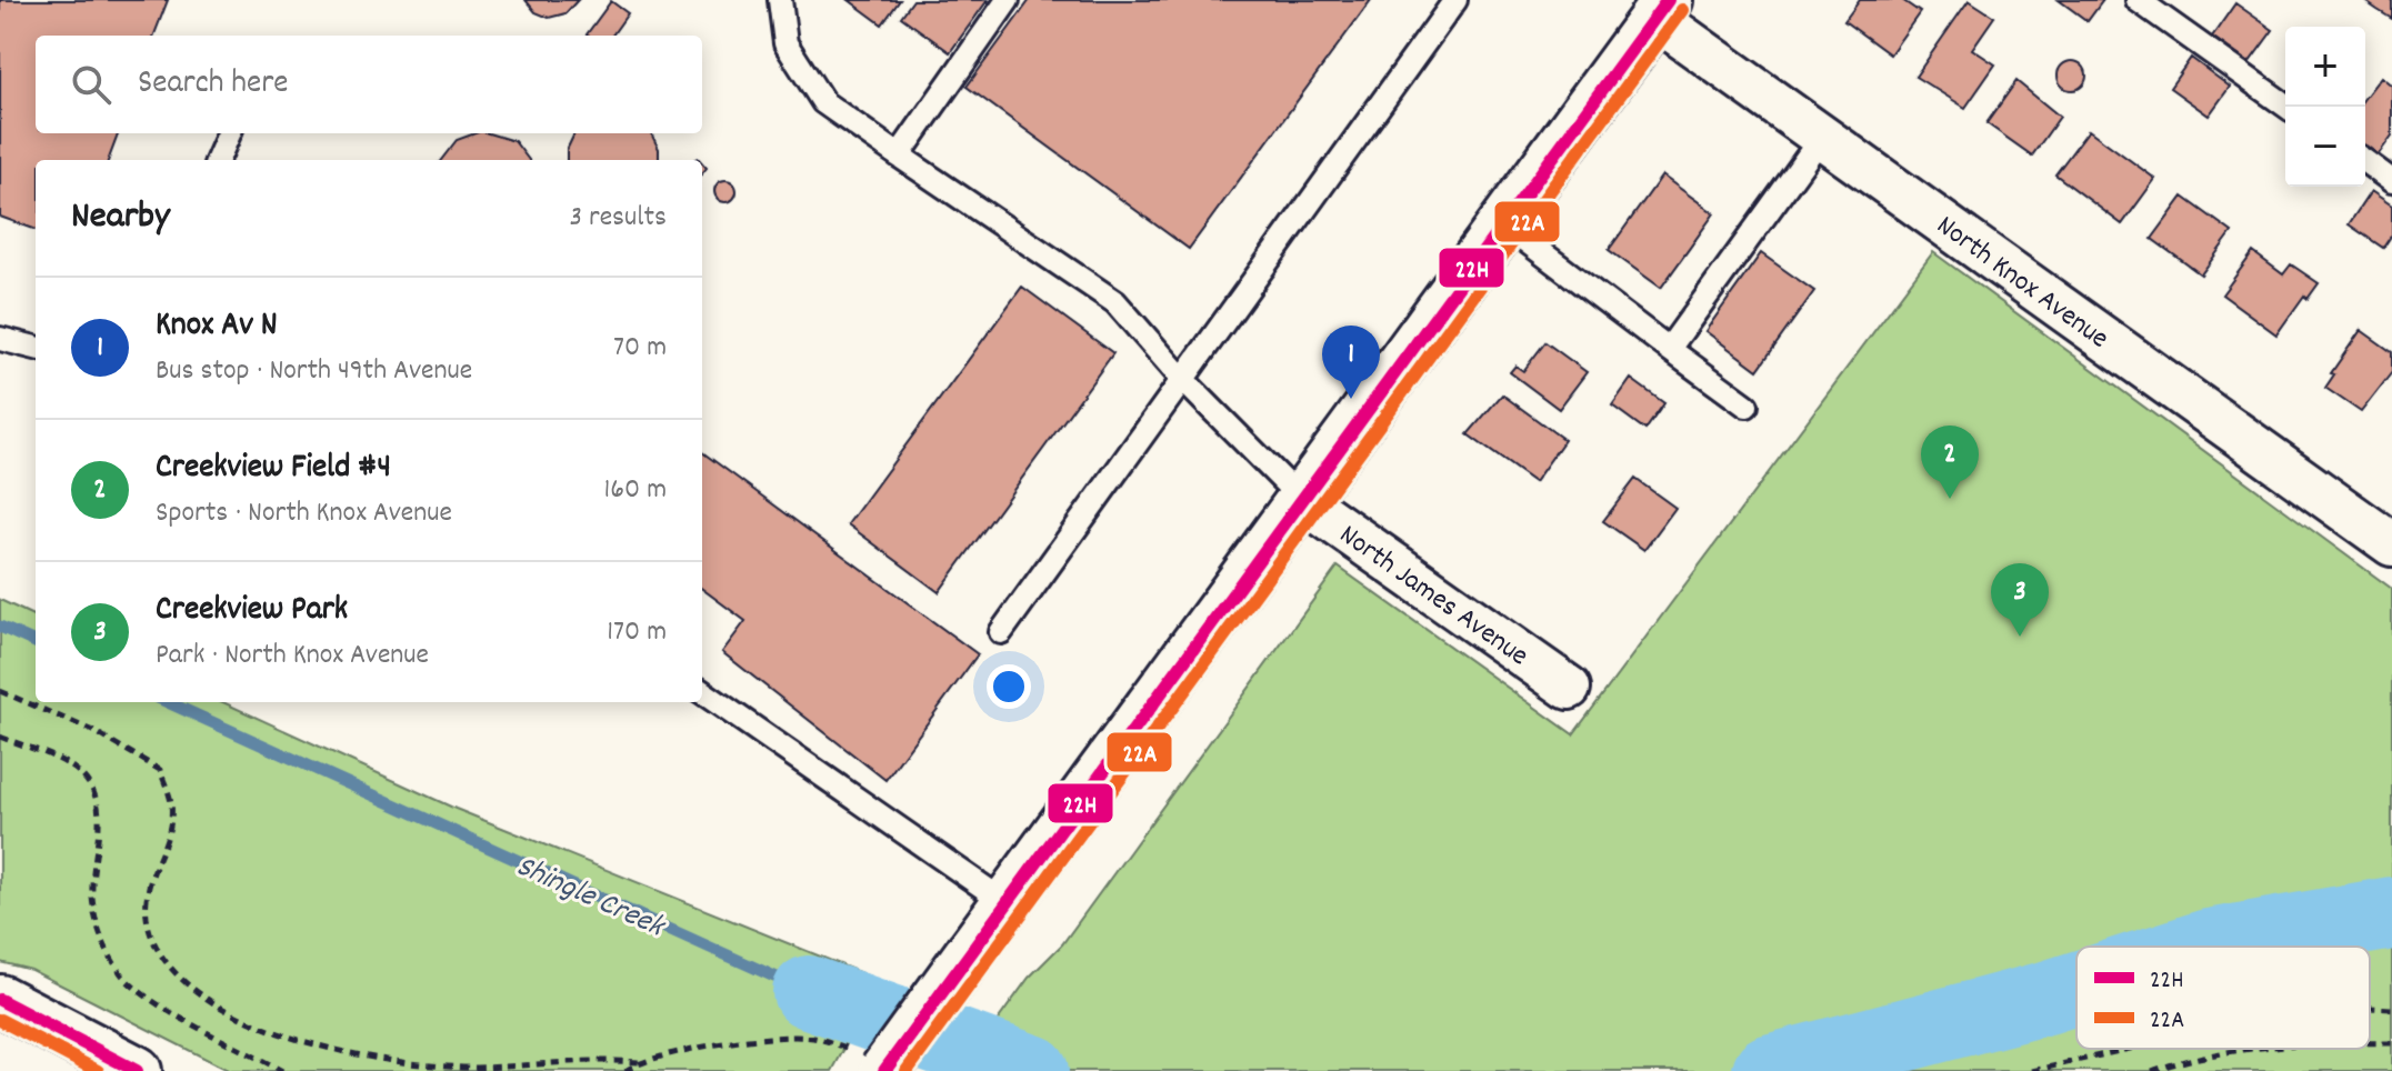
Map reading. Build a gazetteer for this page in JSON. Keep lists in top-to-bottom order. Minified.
{"streets":{"street":["North Knox Avenue","North James Avenue"]},"water":["Shingle Creek"],"lines":["transit line 22H","transit line 22A"],"legend":["22H","22A"],"page":{"map_buttons":["+","−"],"search":"Search here","heading":["Nearby","3 results"],"list":[{"mark":"1","name":"Knox Av N","note":"Bus stop · North 49th Avenue","value":"70 m"},{"mark":"2","name":"Creekview Field #4","note":"Sports · North Knox Avenue","value":"160 m"},{"mark":"3","name":"Creekview Park","note":"Park · North Knox Avenue","value":"170 m"}],"pins":["1","2","3"]}}
